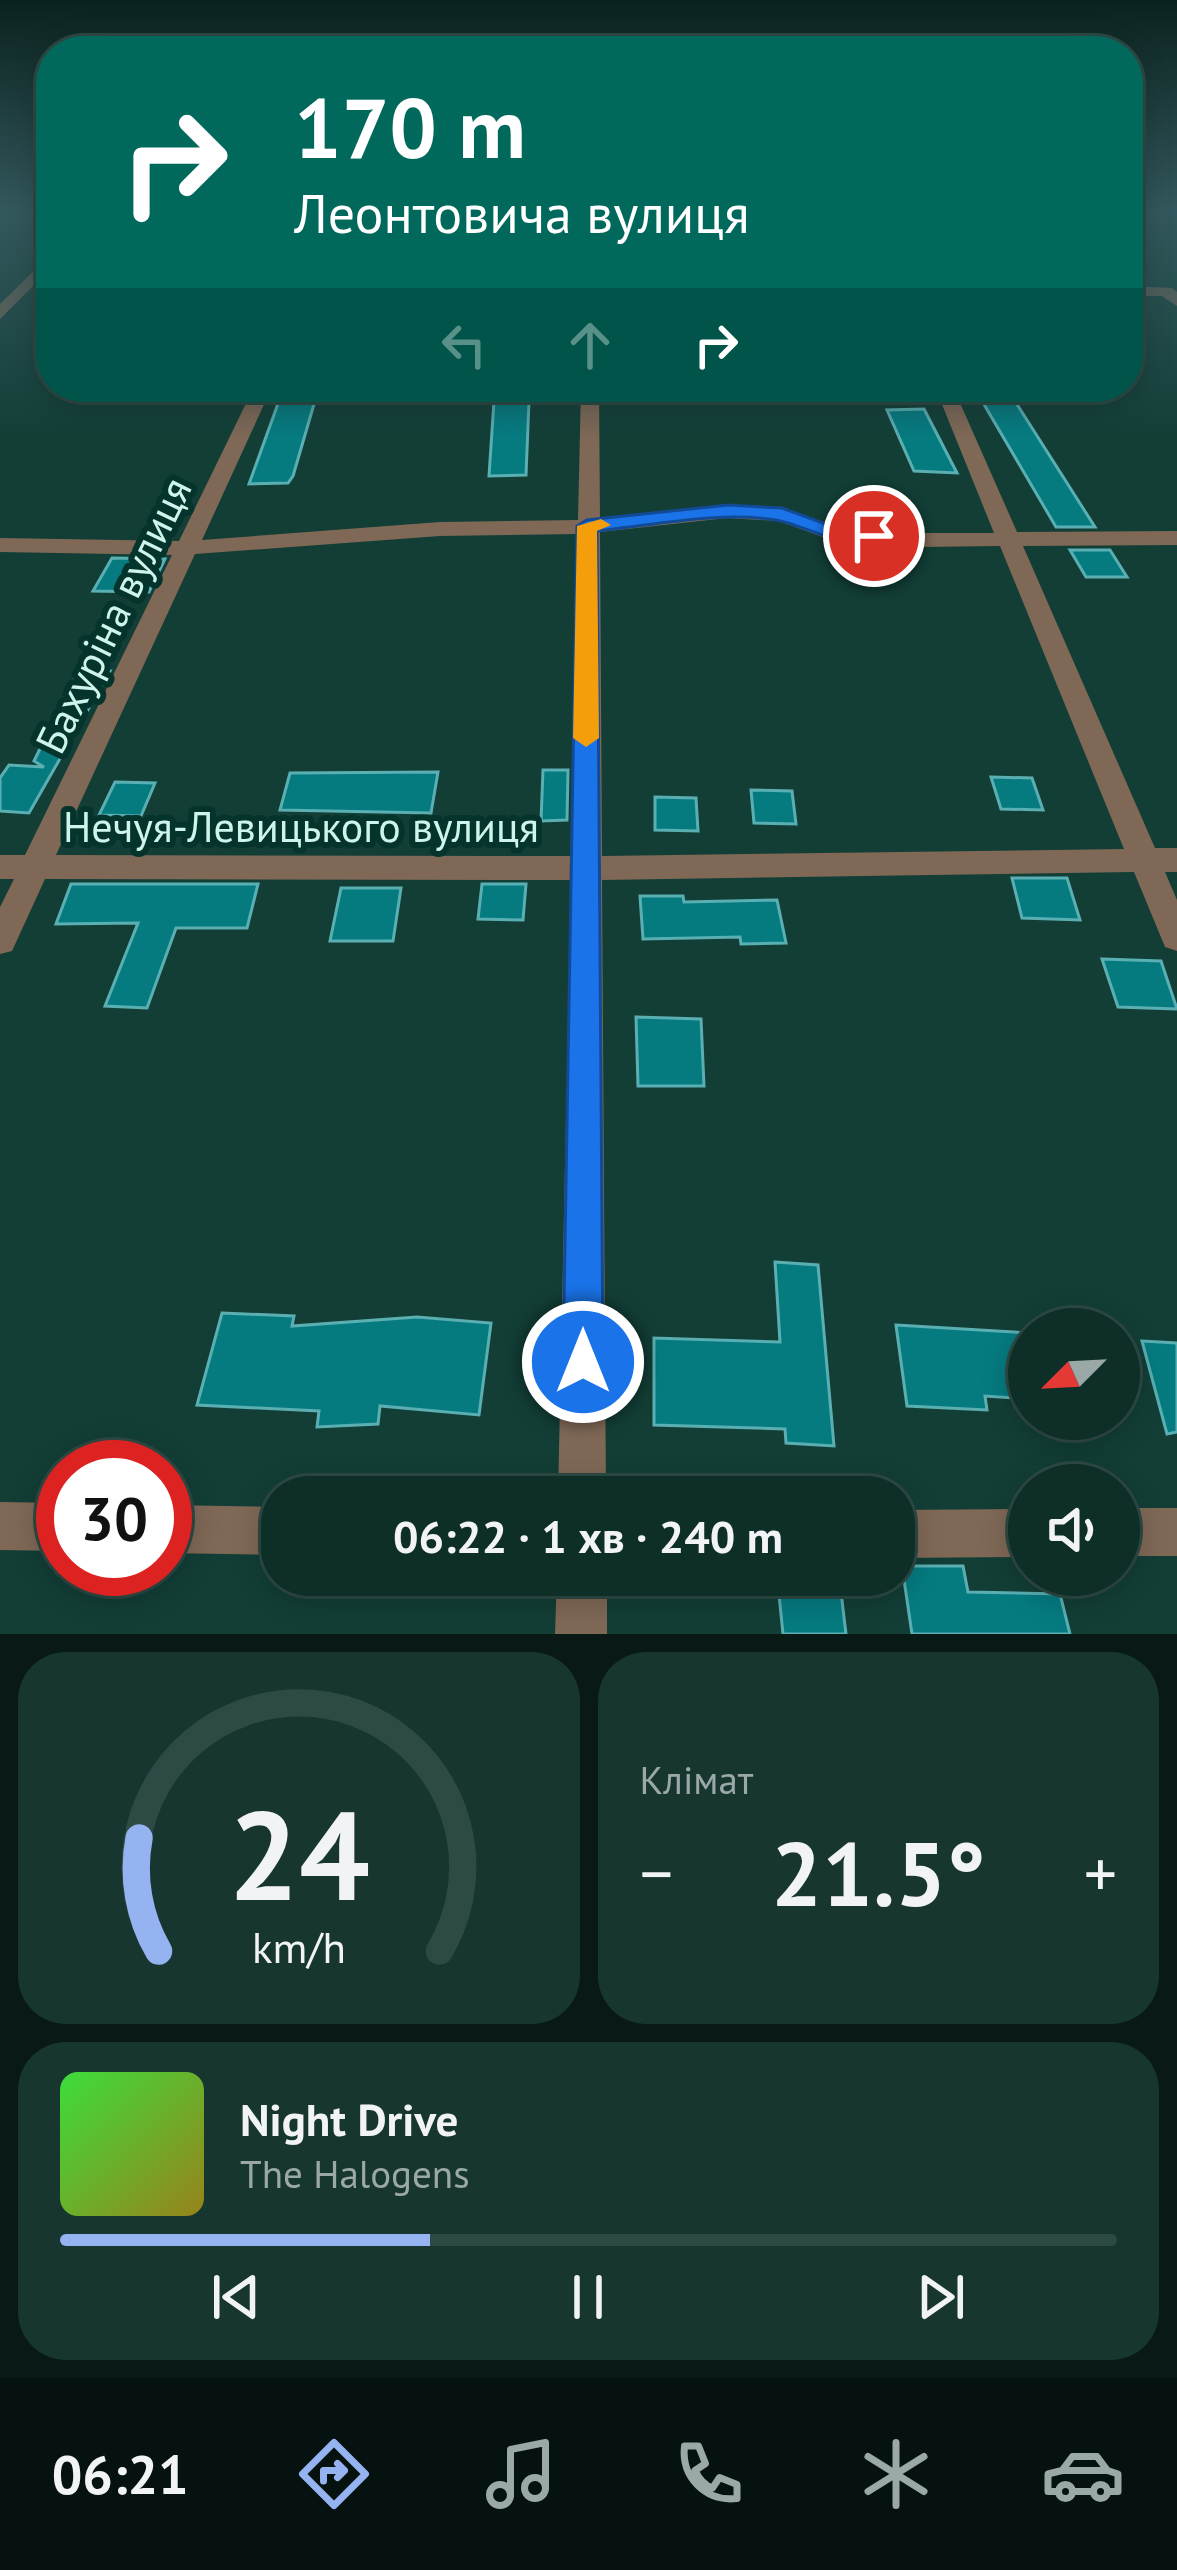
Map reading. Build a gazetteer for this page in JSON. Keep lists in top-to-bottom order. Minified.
{"streets":{"street":["Бахуріна вулиця","Нечуя-Левицького вулиця"]},"crossings":[["Бахуріна вулиця","Нечуя-Левицького вулиця"]],"north":"bottom left","page":{"turn":["170 m","Леонтовича вулиця"],"limit":"30","trip":"06:22 · 1 хв · 240 m","tile":"Клімат","heat":["−","21.5°","+"],"song":["Night Drive","The Halogens"],"tabs":"06:21","gauge":["24","km/h"]}}
